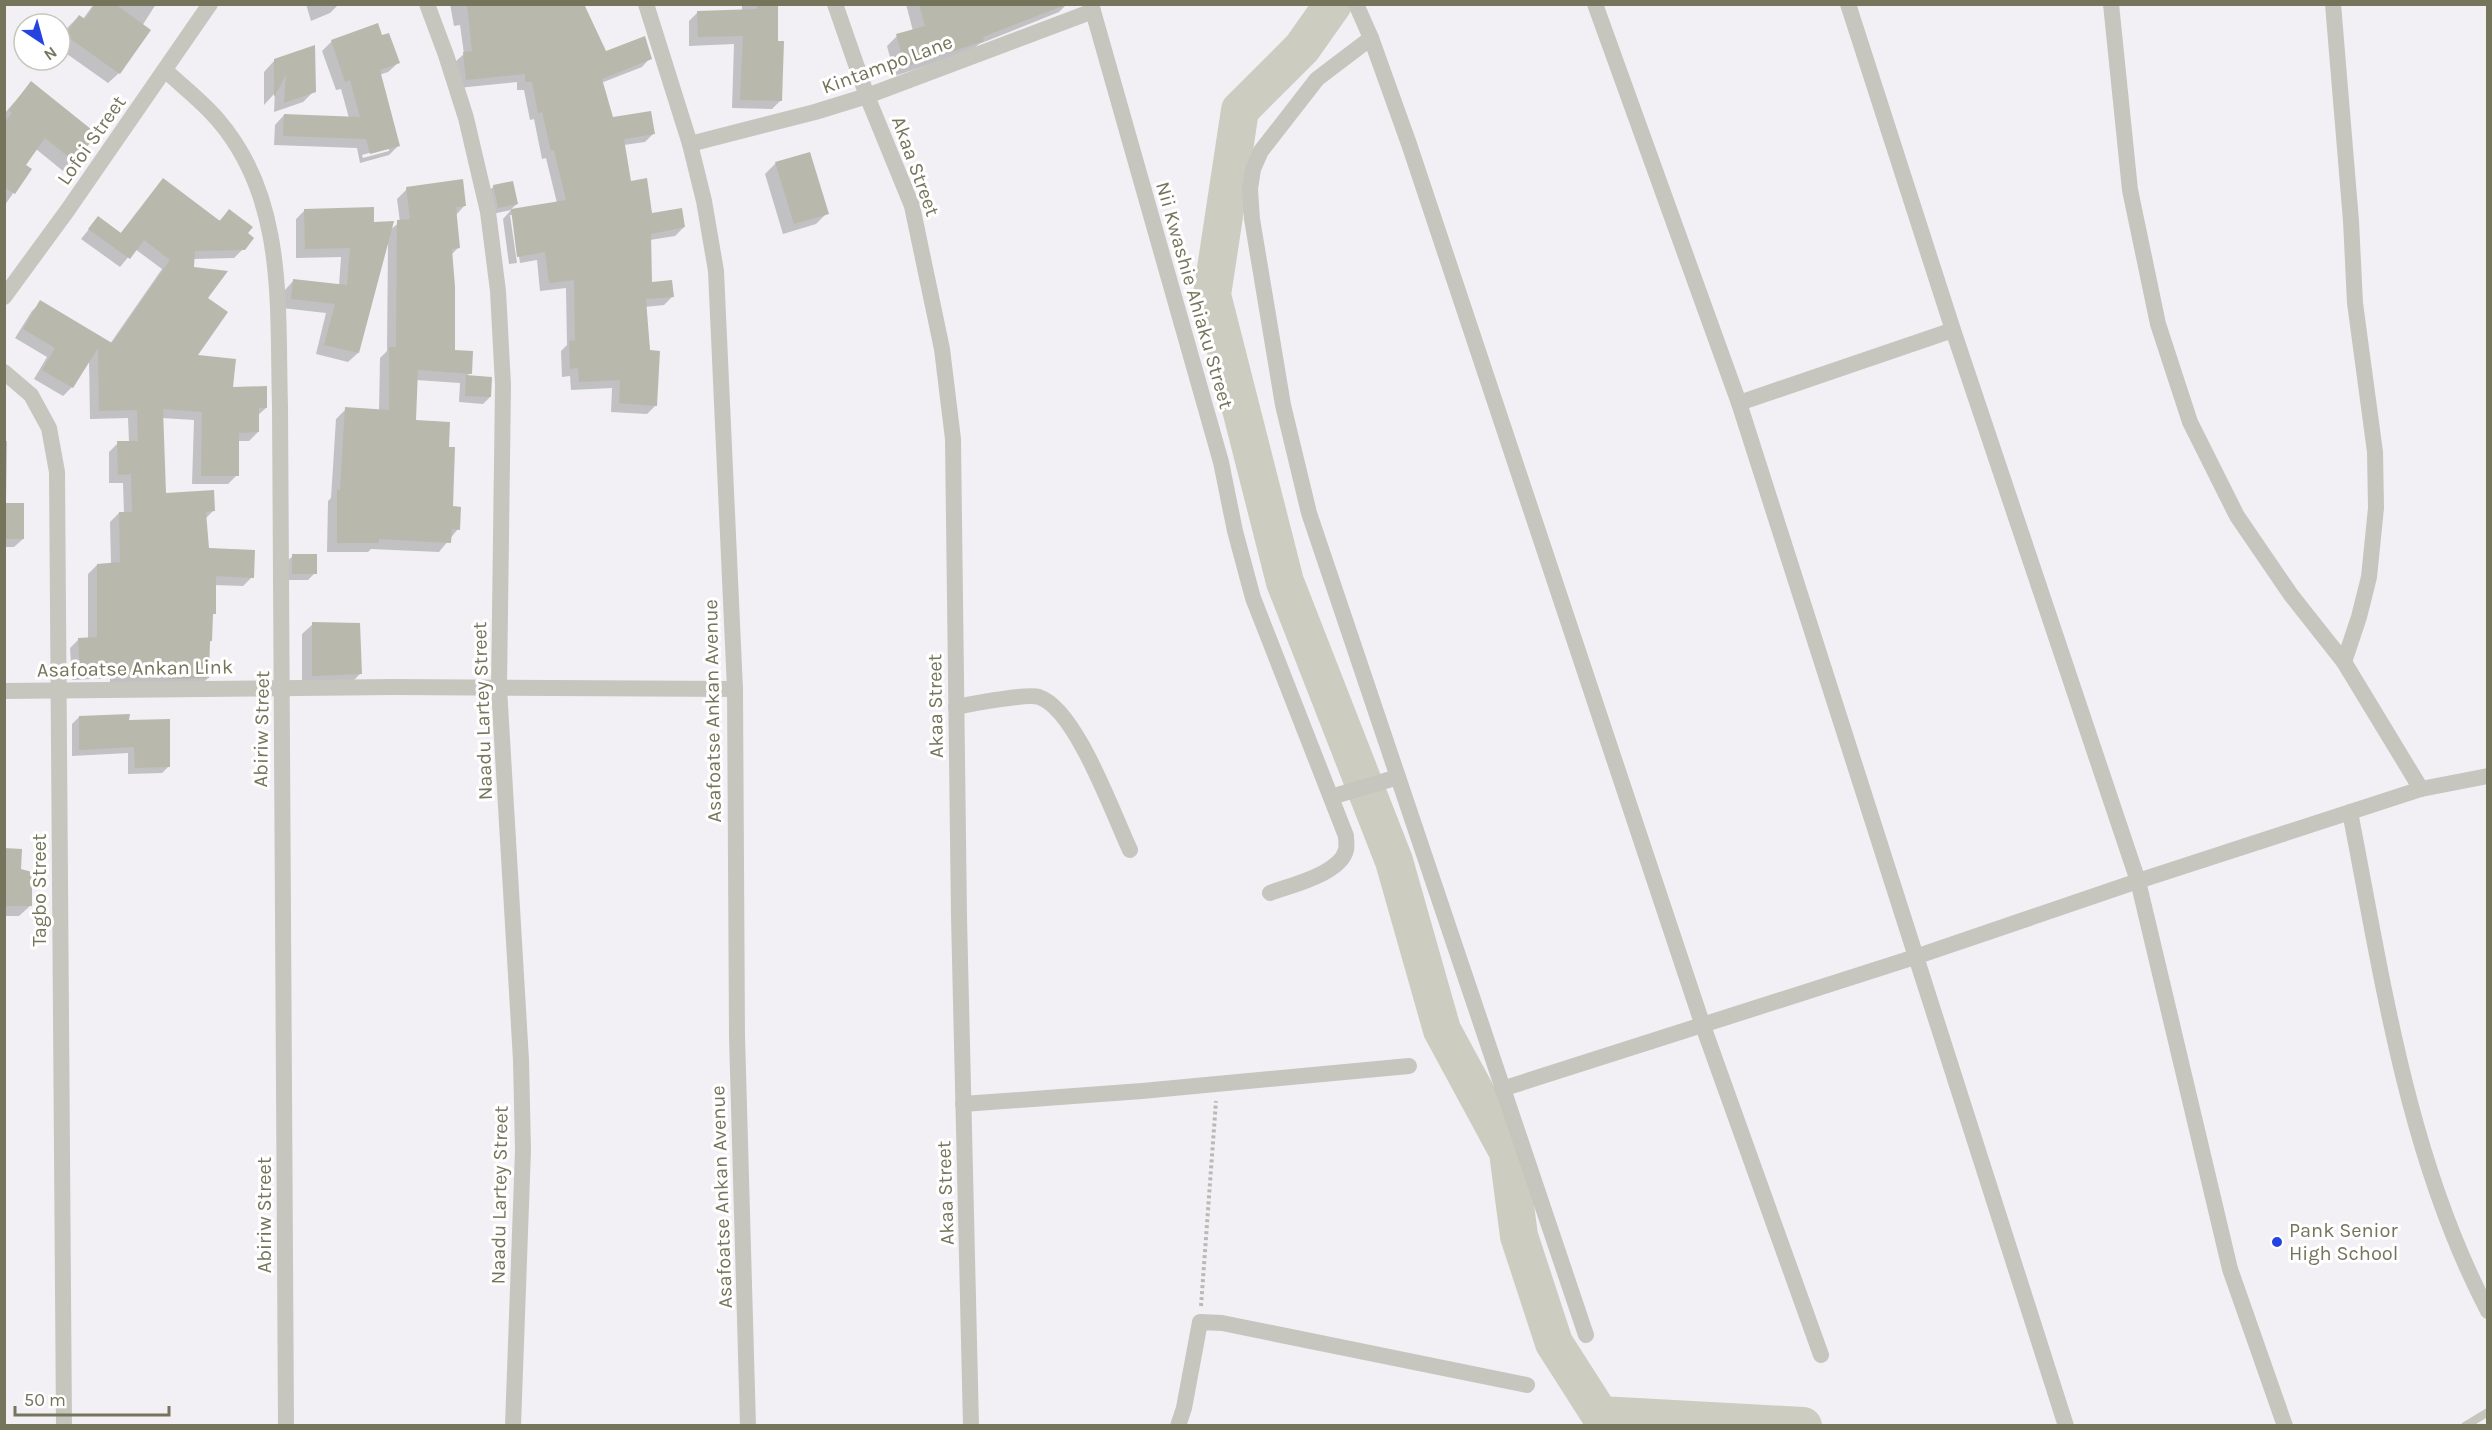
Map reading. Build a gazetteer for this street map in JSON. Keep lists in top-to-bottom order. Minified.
{"streets":{"street":["Kintampo Lane","Lofoi Street","Akaa Street","Nii Kwashie Ahiaku Street","Asafoatse Ankan Link","Naadu Lartey Street","Asafoatse Ankan Avenue","Abiriw Street","Tagbo Street"]},"crossings":[["Kintampo Lane","Akaa Street"],["Kintampo Lane","Nii Kwashie Ahiaku Street"],["Kintampo Lane","Asafoatse Ankan Avenue"],["Lofoi Street","Abiriw Street"],["Asafoatse Ankan Link","Naadu Lartey Street"],["Asafoatse Ankan Link","Asafoatse Ankan Avenue"],["Asafoatse Ankan Link","Abiriw Street"],["Asafoatse Ankan Link","Tagbo Street"]],"places":["Pank Senior High School"],"scale_bar":"50 m","north":"bottom right"}
